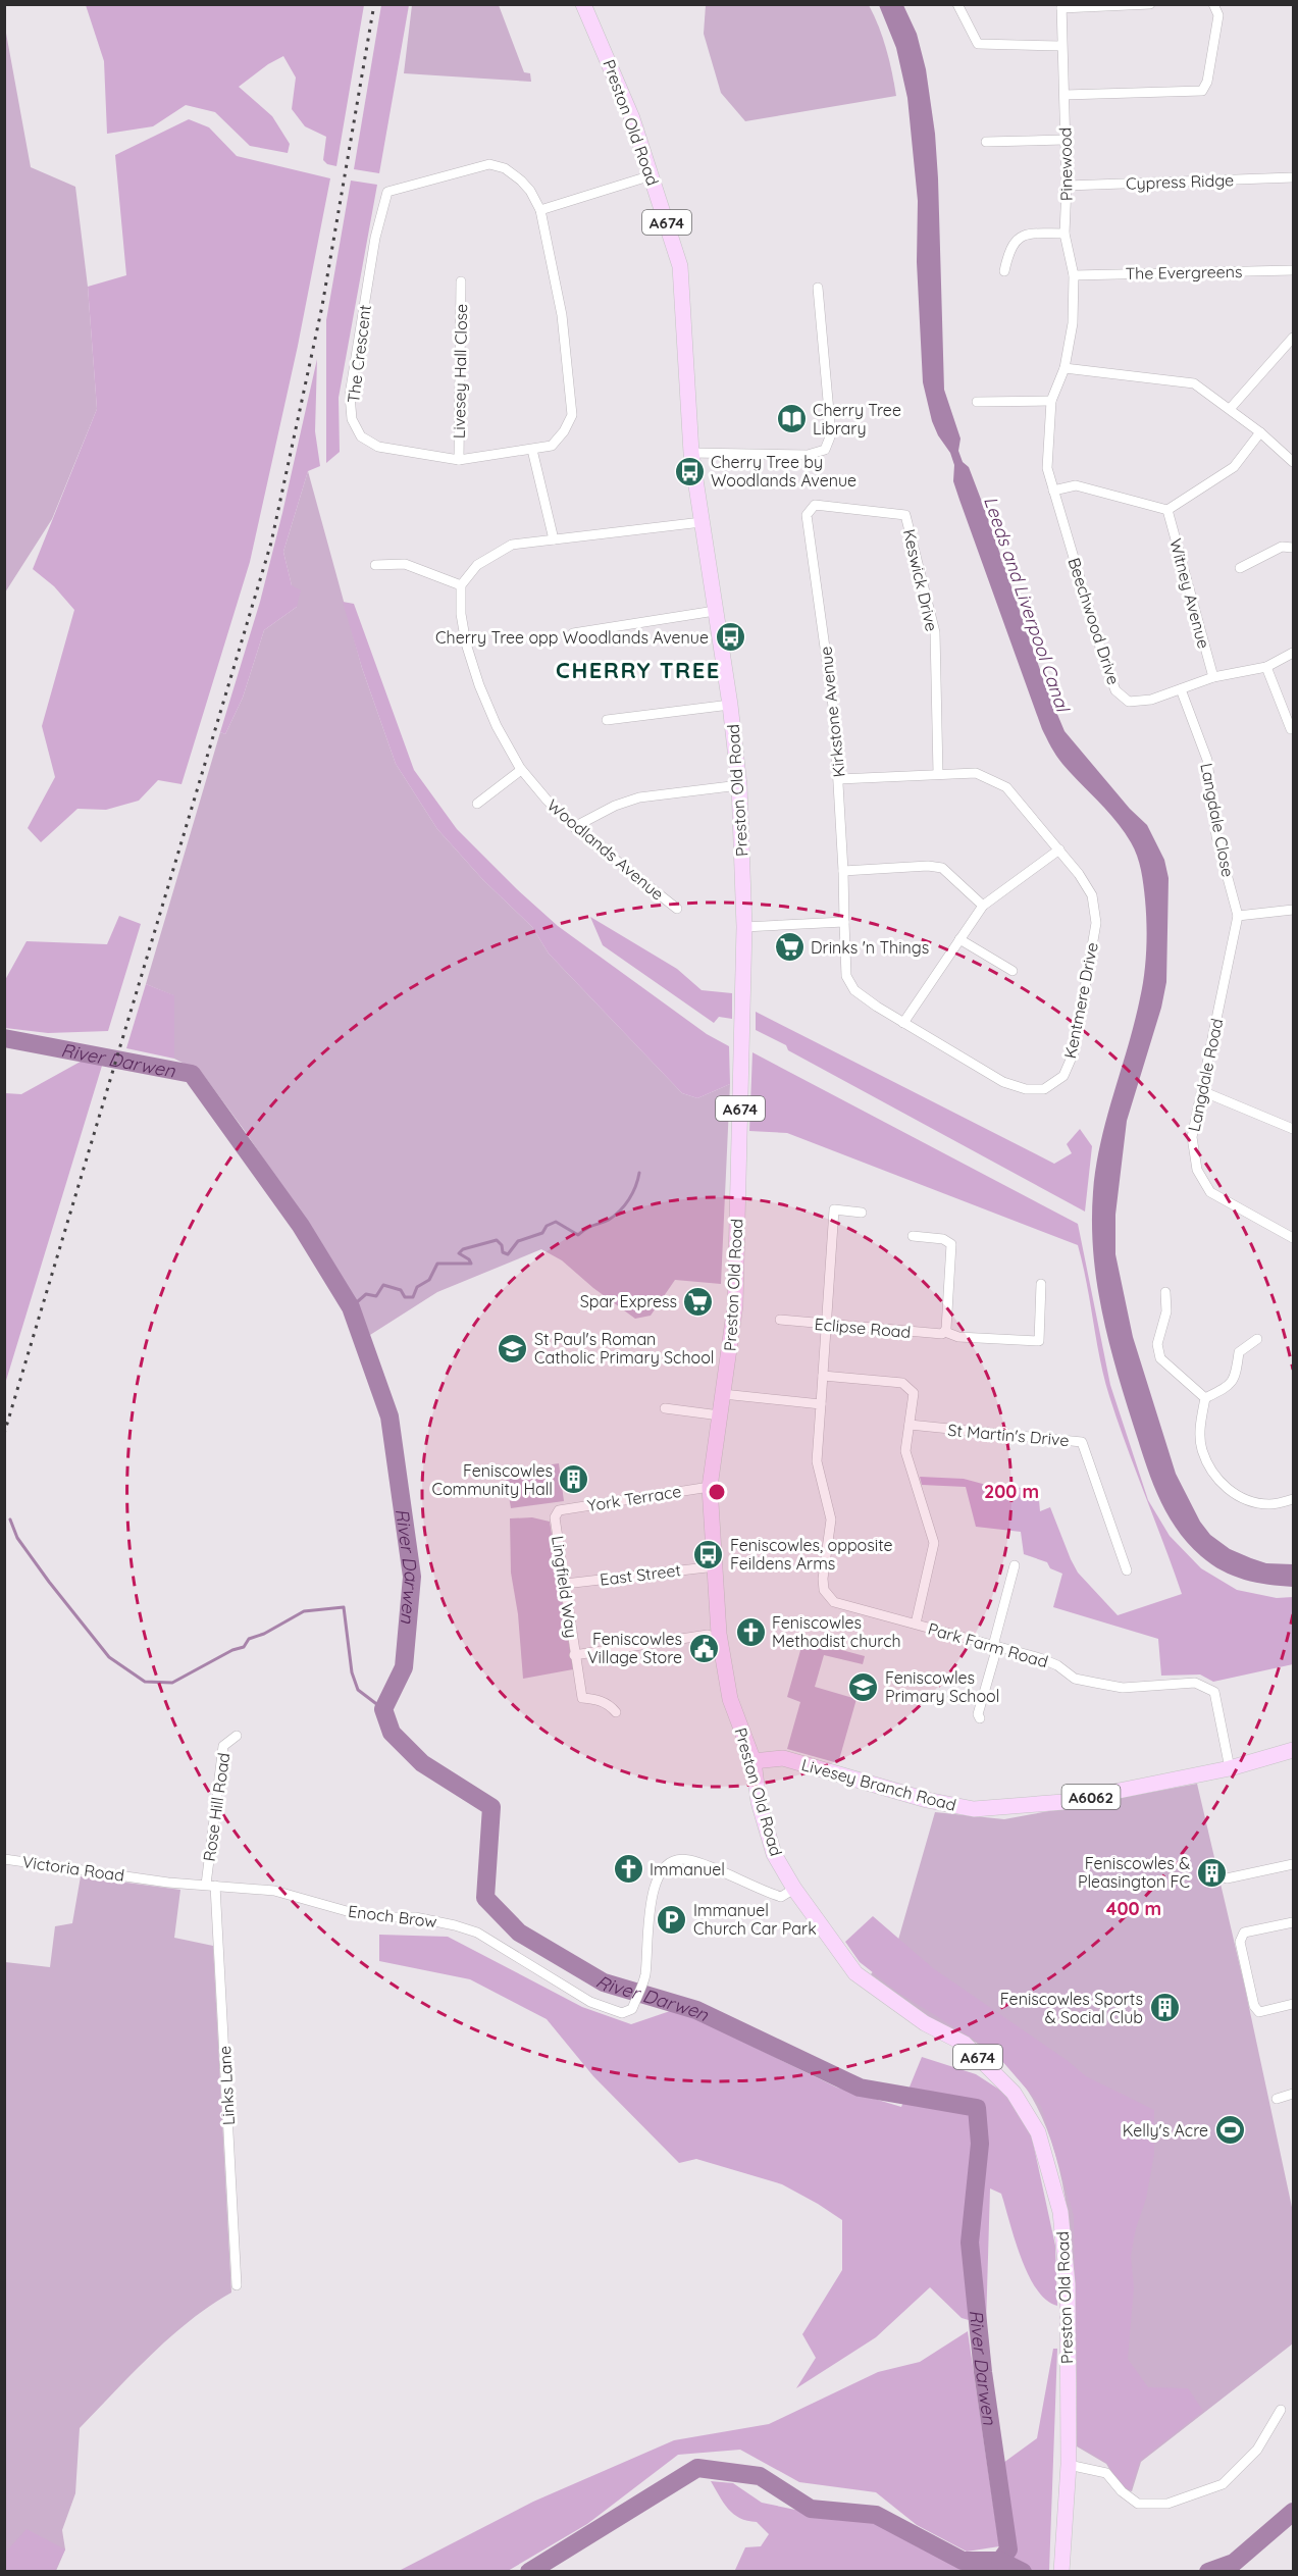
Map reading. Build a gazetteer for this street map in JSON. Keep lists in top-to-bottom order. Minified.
{"streets":{"main road":["Preston Old Road","A674","Livesey Branch Road","A6062"],"street":["Pinewood","Cypress Ridge","The Evergreens","The Crescent","Livesey Hall Close","Keswick Drive","Witney Avenue","Beechwood Drive","Kirkstone Avenue","Langdale Close","Woodlands Avenue","Kentmere Drive","Langdale Road","Eclipse Road","St Martin's Drive","York Terrace","East Street","Lingfield Way","Park Farm Road","Rose Hill Road","Victoria Road","Enoch Brow","Links Lane"]},"crossings":[["Preston Old Road","York Terrace"],["Preston Old Road","East Street"],["Preston Old Road","Livesey Branch Road"],["Preston Old Road","Enoch Brow"],["Pinewood","Cypress Ridge"],["Pinewood","The Evergreens"],["Pinewood","Beechwood Drive"],["The Crescent","Livesey Hall Close"],["Keswick Drive","Kirkstone Avenue"],["Keswick Drive","Kentmere Drive"],["Witney Avenue","Beechwood Drive"],["Beechwood Drive","Langdale Close"],["Kirkstone Avenue","Kentmere Drive"],["Langdale Close","Langdale Road"],["Eclipse Road","Park Farm Road"],["York Terrace","Lingfield Way"],["East Street","Lingfield Way"],["Park Farm Road","Livesey Branch Road"],["Rose Hill Road","Enoch Brow"],["Rose Hill Road","Links Lane"],["Victoria Road","Enoch Brow"],["Enoch Brow","Links Lane"]],"districts":["CHERRY TREE"],"water":["Leeds and Liverpool Canal","River Darwen"],"places":{"library":["Cherry Tree Library"],"bus stop":["Cherry Tree by Woodlands Avenue","Cherry Tree opp Woodlands Avenue","Feniscowles, opposite Feildens Arms"],"supermarket":["Drinks 'n Things","Spar Express"],"school or university":["St Paul's Roman Catholic Primary School","Feniscowles Primary School"],"building":["Feniscowles Community Hall","Feniscowles & Pleasington FC","Feniscowles Sports & Social Club"],"church":["Feniscowles Methodist church","Immanuel"],"public building":["Feniscowles Village Store"],"parking":["Immanuel Church Car Park"],"sports":["Kelly's Acre"]},"rings":["200 m","400 m"]}
